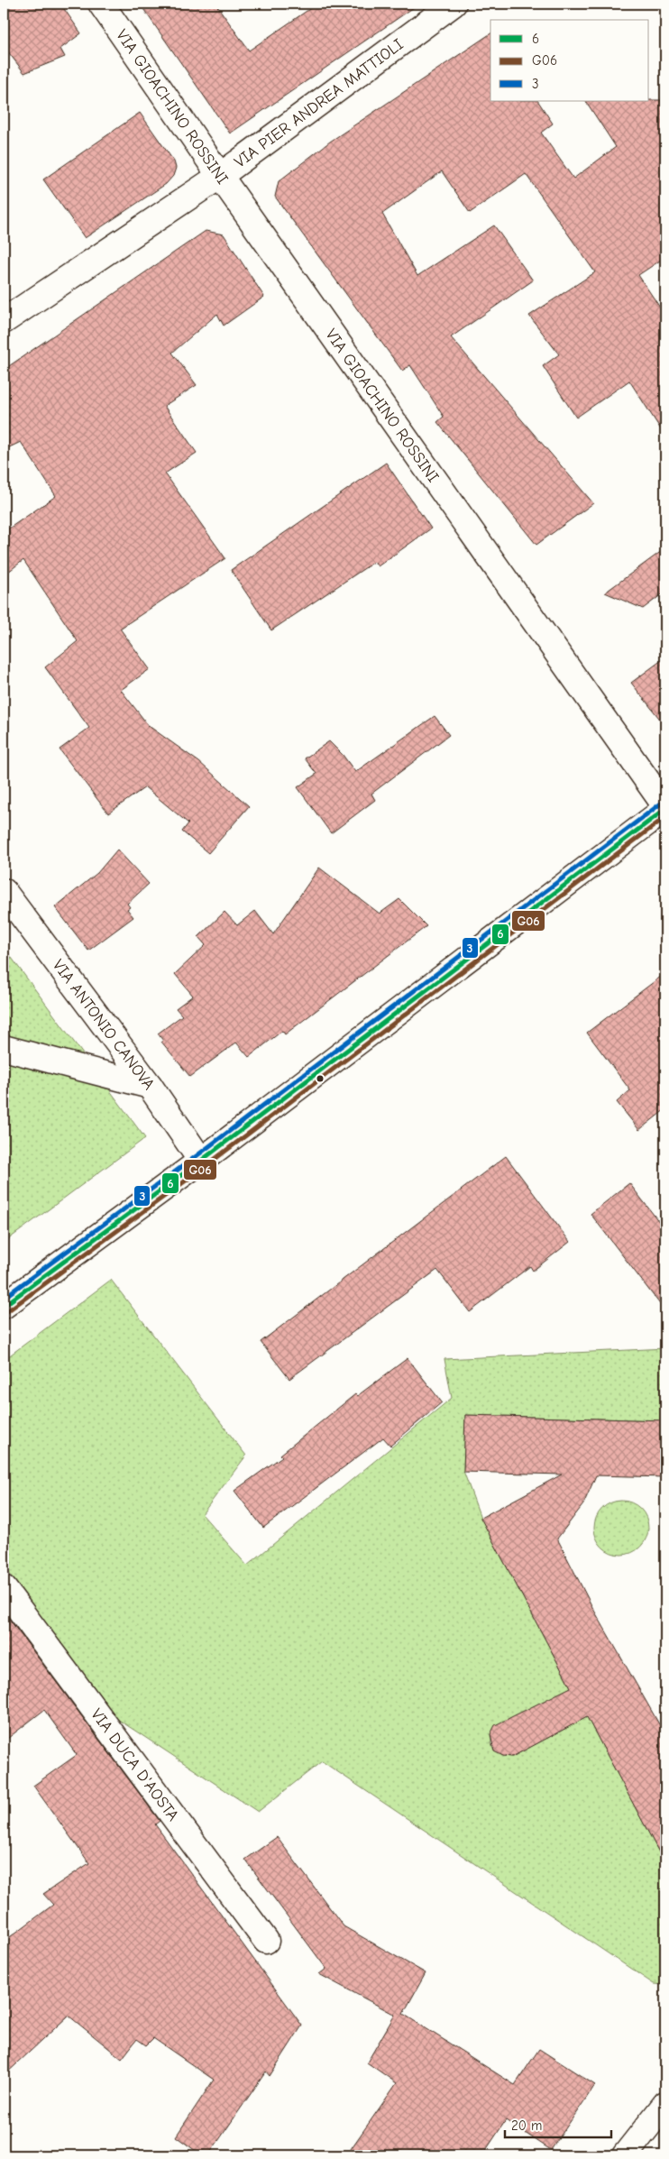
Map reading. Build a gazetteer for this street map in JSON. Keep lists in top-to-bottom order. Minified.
{"streets":{"street":["VIA PIER ANDREA MATTIOLI","VIA GIOACHINO ROSSINI","VIA ANTONIO CANOVA","VIA DUCA D'AOSTA"]},"crossings":[["VIA PIER ANDREA MATTIOLI","VIA GIOACHINO ROSSINI"]],"lines":["transit line 3","transit line 6","transit line G06"],"legend":["6","G06","3"],"scale_bar":"20 m"}
